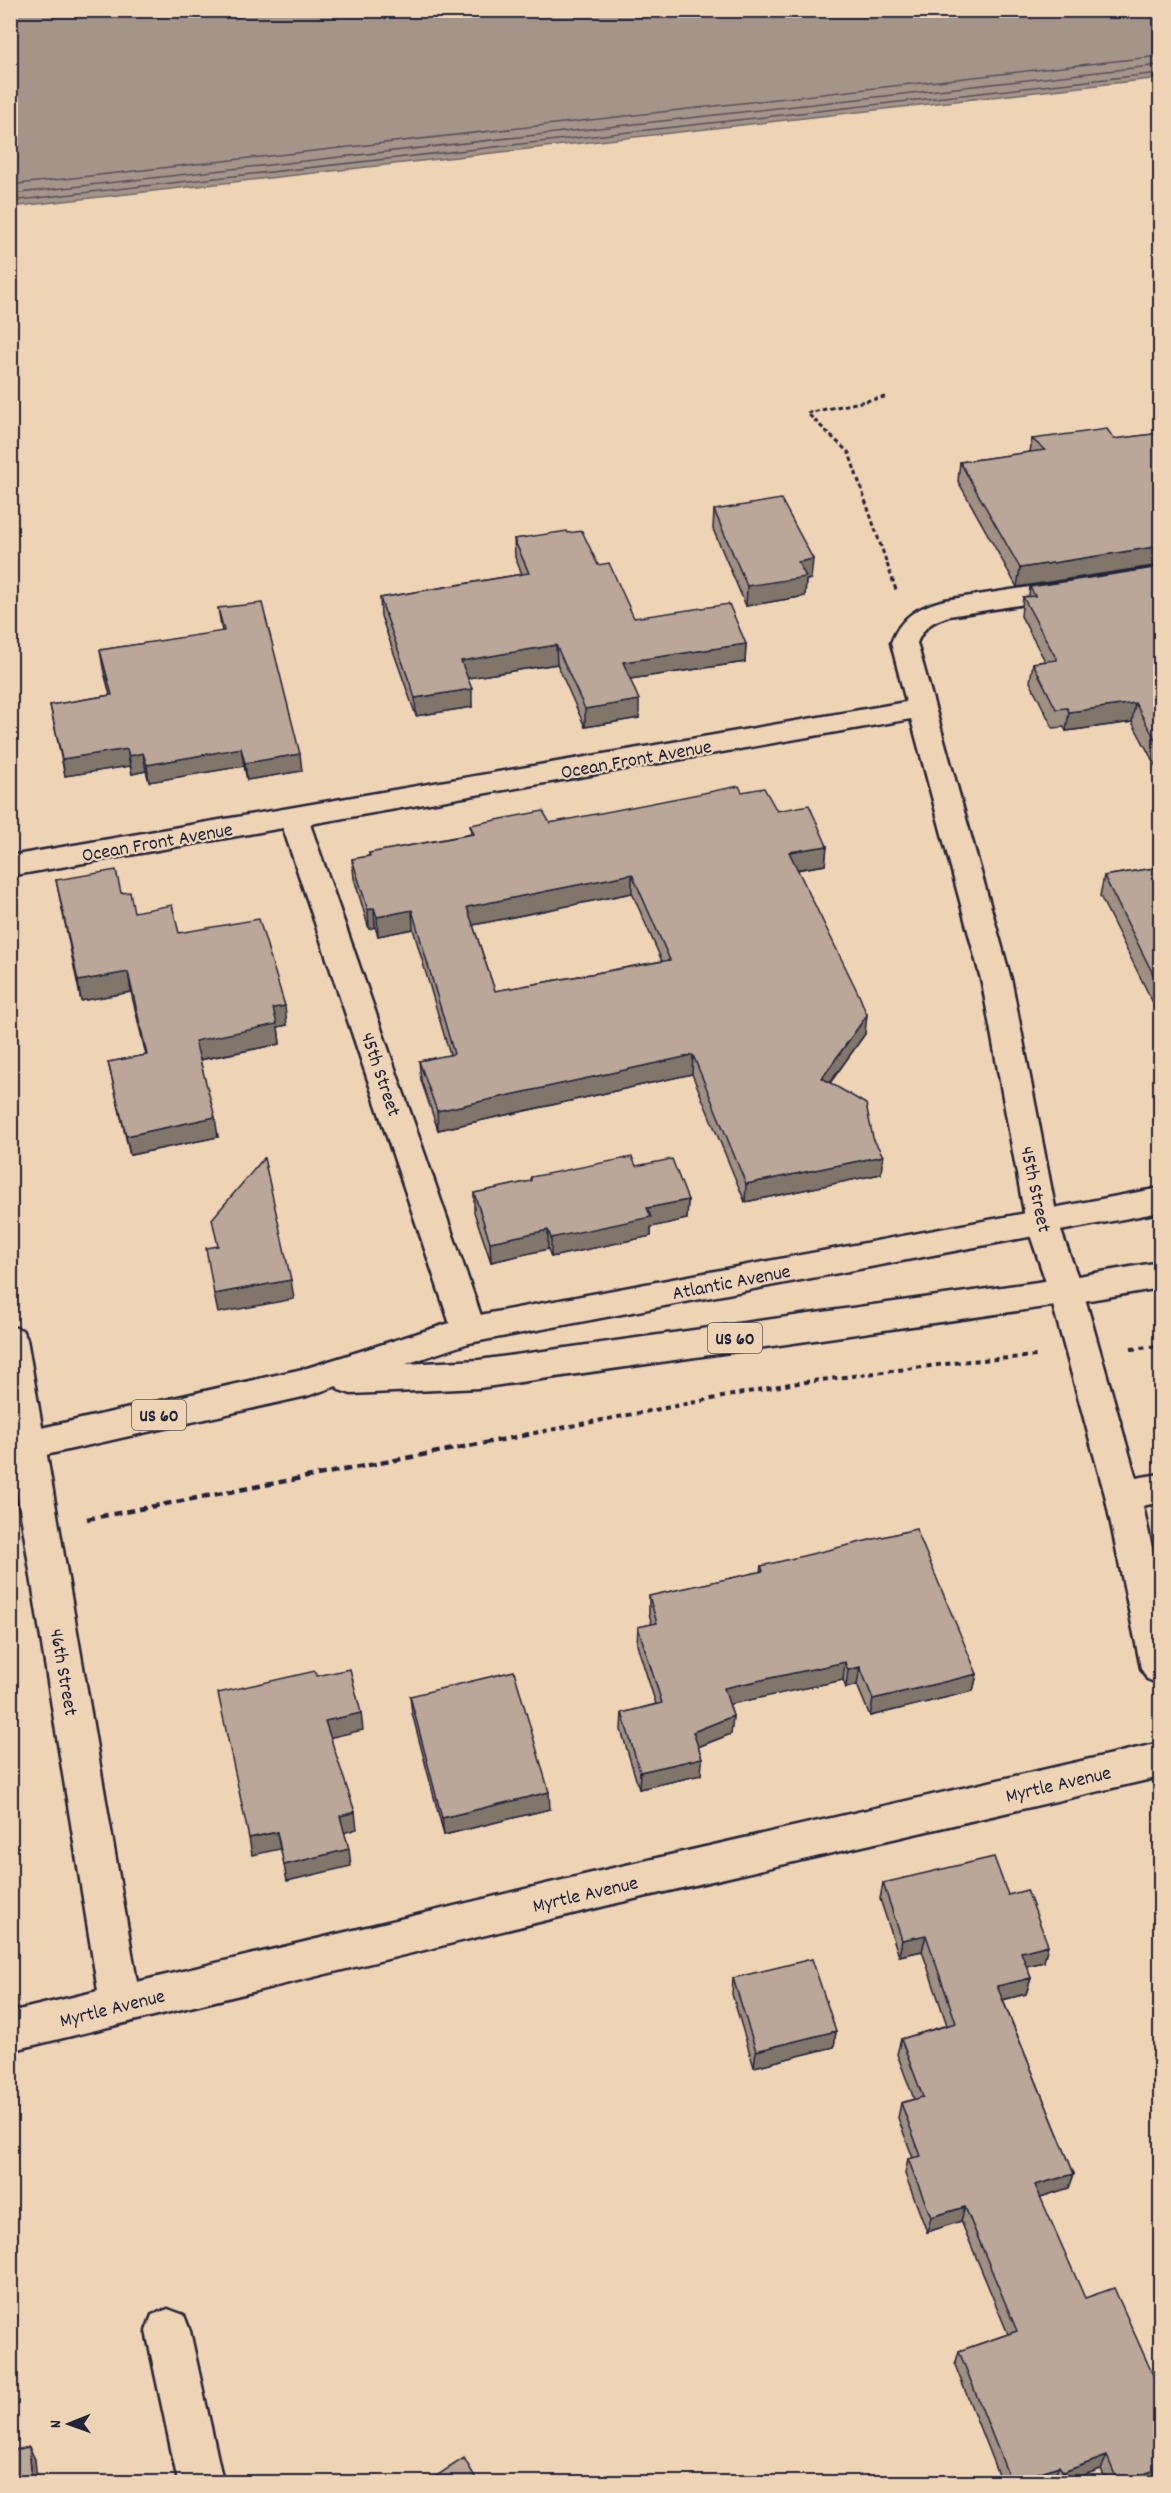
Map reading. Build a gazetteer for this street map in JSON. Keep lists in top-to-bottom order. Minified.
{"streets":{"main road":["Ocean Front Avenue","45th Street","Atlantic Avenue","US 60","46th Street","Myrtle Avenue"]},"crossings":[["Ocean Front Avenue","45th Street"],["45th Street","Atlantic Avenue"],["Atlantic Avenue","46th Street"],["46th Street","Myrtle Avenue"]],"north":"left"}
